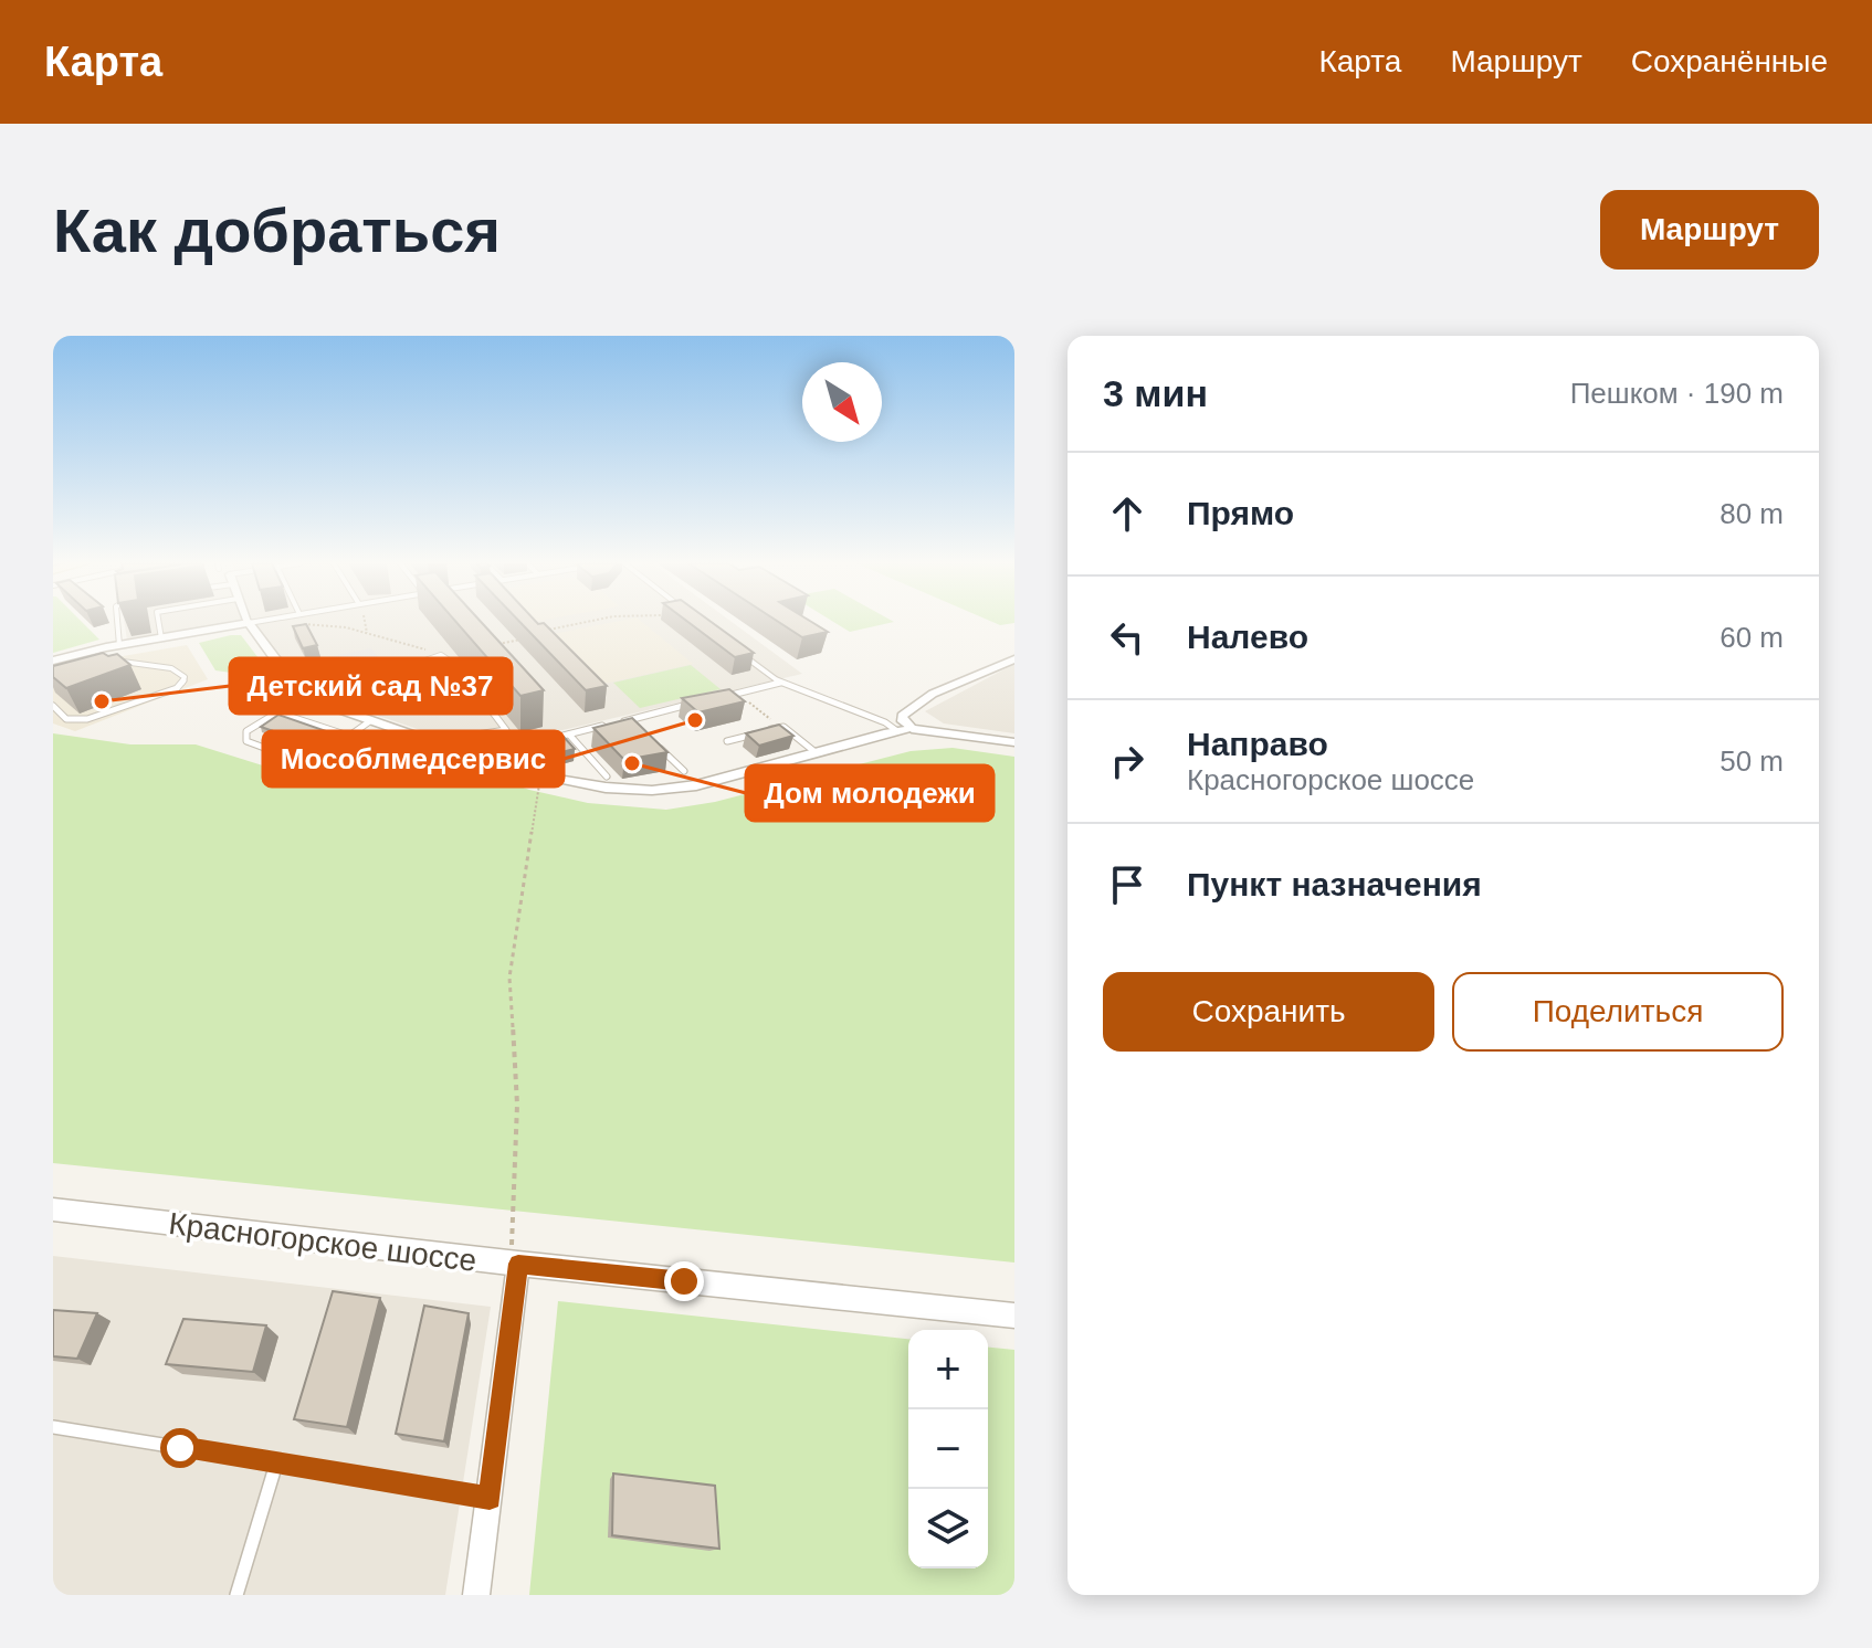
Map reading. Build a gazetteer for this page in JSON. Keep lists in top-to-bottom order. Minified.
{"streets":{"street":["Красногорское шоссе"]},"places":["Детский сад №37","Мособлмедсервис","Дом молодежи"],"north":"bottom right","page":{"header":"Карта","nav":["Карта","Маршрут","Сохранённые"],"buttons":["Маршрут",["Сохранить","Поделиться"]],"title":"Как добраться","heading":["3 мин","Пешком · 190 m"],"list":[["Прямо","80 m"],["Налево","60 m"],["Направо","Красногорское шоссе","50 m"],"Пункт назначения"],"map_buttons":["+","−"]}}
